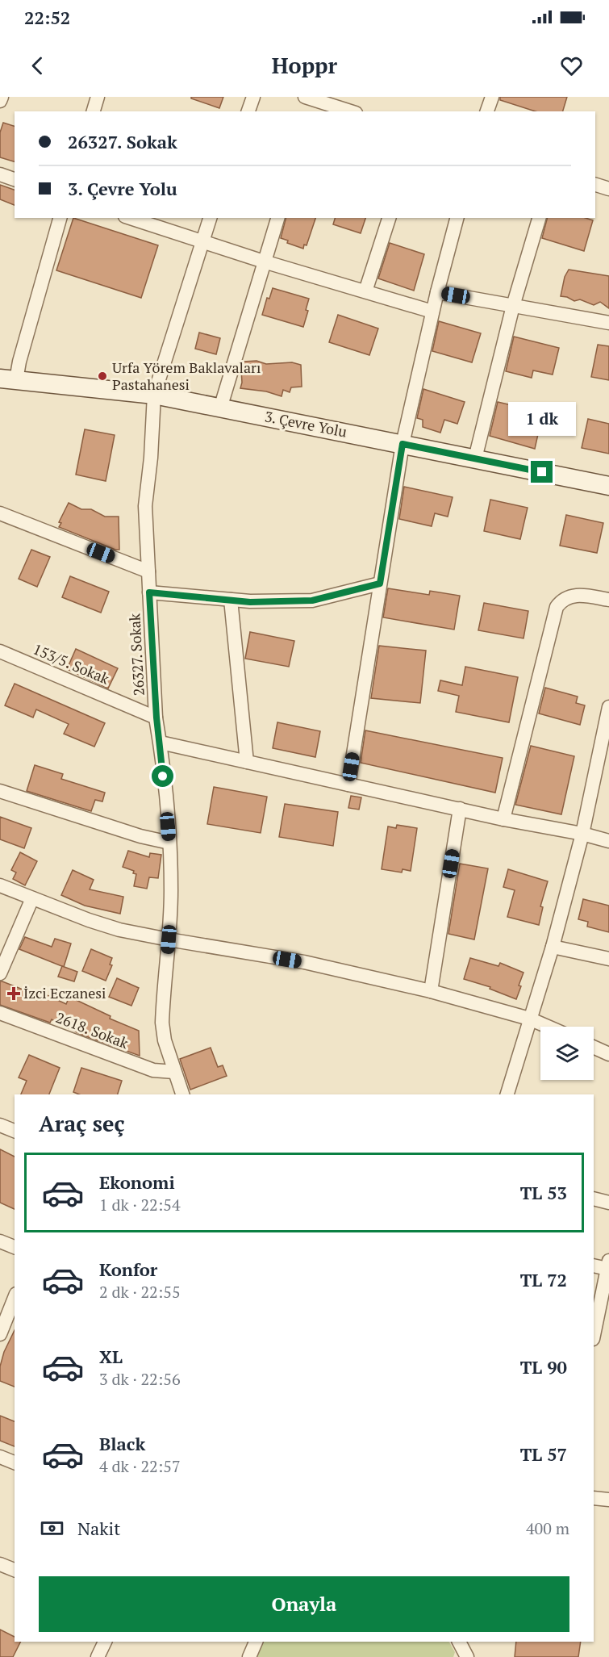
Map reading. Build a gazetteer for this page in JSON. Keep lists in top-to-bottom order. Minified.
{"streets":{"main road":["3. Çevre Yolu"],"street":["26327. Sokak","153/5. Sokak","2618. Sokak"]},"crossings":[["3. Çevre Yolu","26327. Sokak"],["26327. Sokak","153/5. Sokak"],["26327. Sokak","2618. Sokak"]],"places":{"other":["Urfa Yörem Baklavaları Pastahanesi"],"health":["İzci Eczanesi"]},"page":{"status":"22:52","header":"Hoppr","banner":["26327. Sokak","3. Çevre Yolu"],"bubble":"1 dk","heading":"Araç seç","list":[{"name":"Ekonomi","note":"1 dk · 22:54","value":"TL 53"},{"name":"Konfor","note":"2 dk · 22:55","value":"TL 72"},{"name":"XL","note":"3 dk · 22:56","value":"TL 90"},{"name":"Black","note":"4 dk · 22:57","value":"TL 57"}],"pay":["Nakit","400 m"],"buttons":"Onayla"}}
